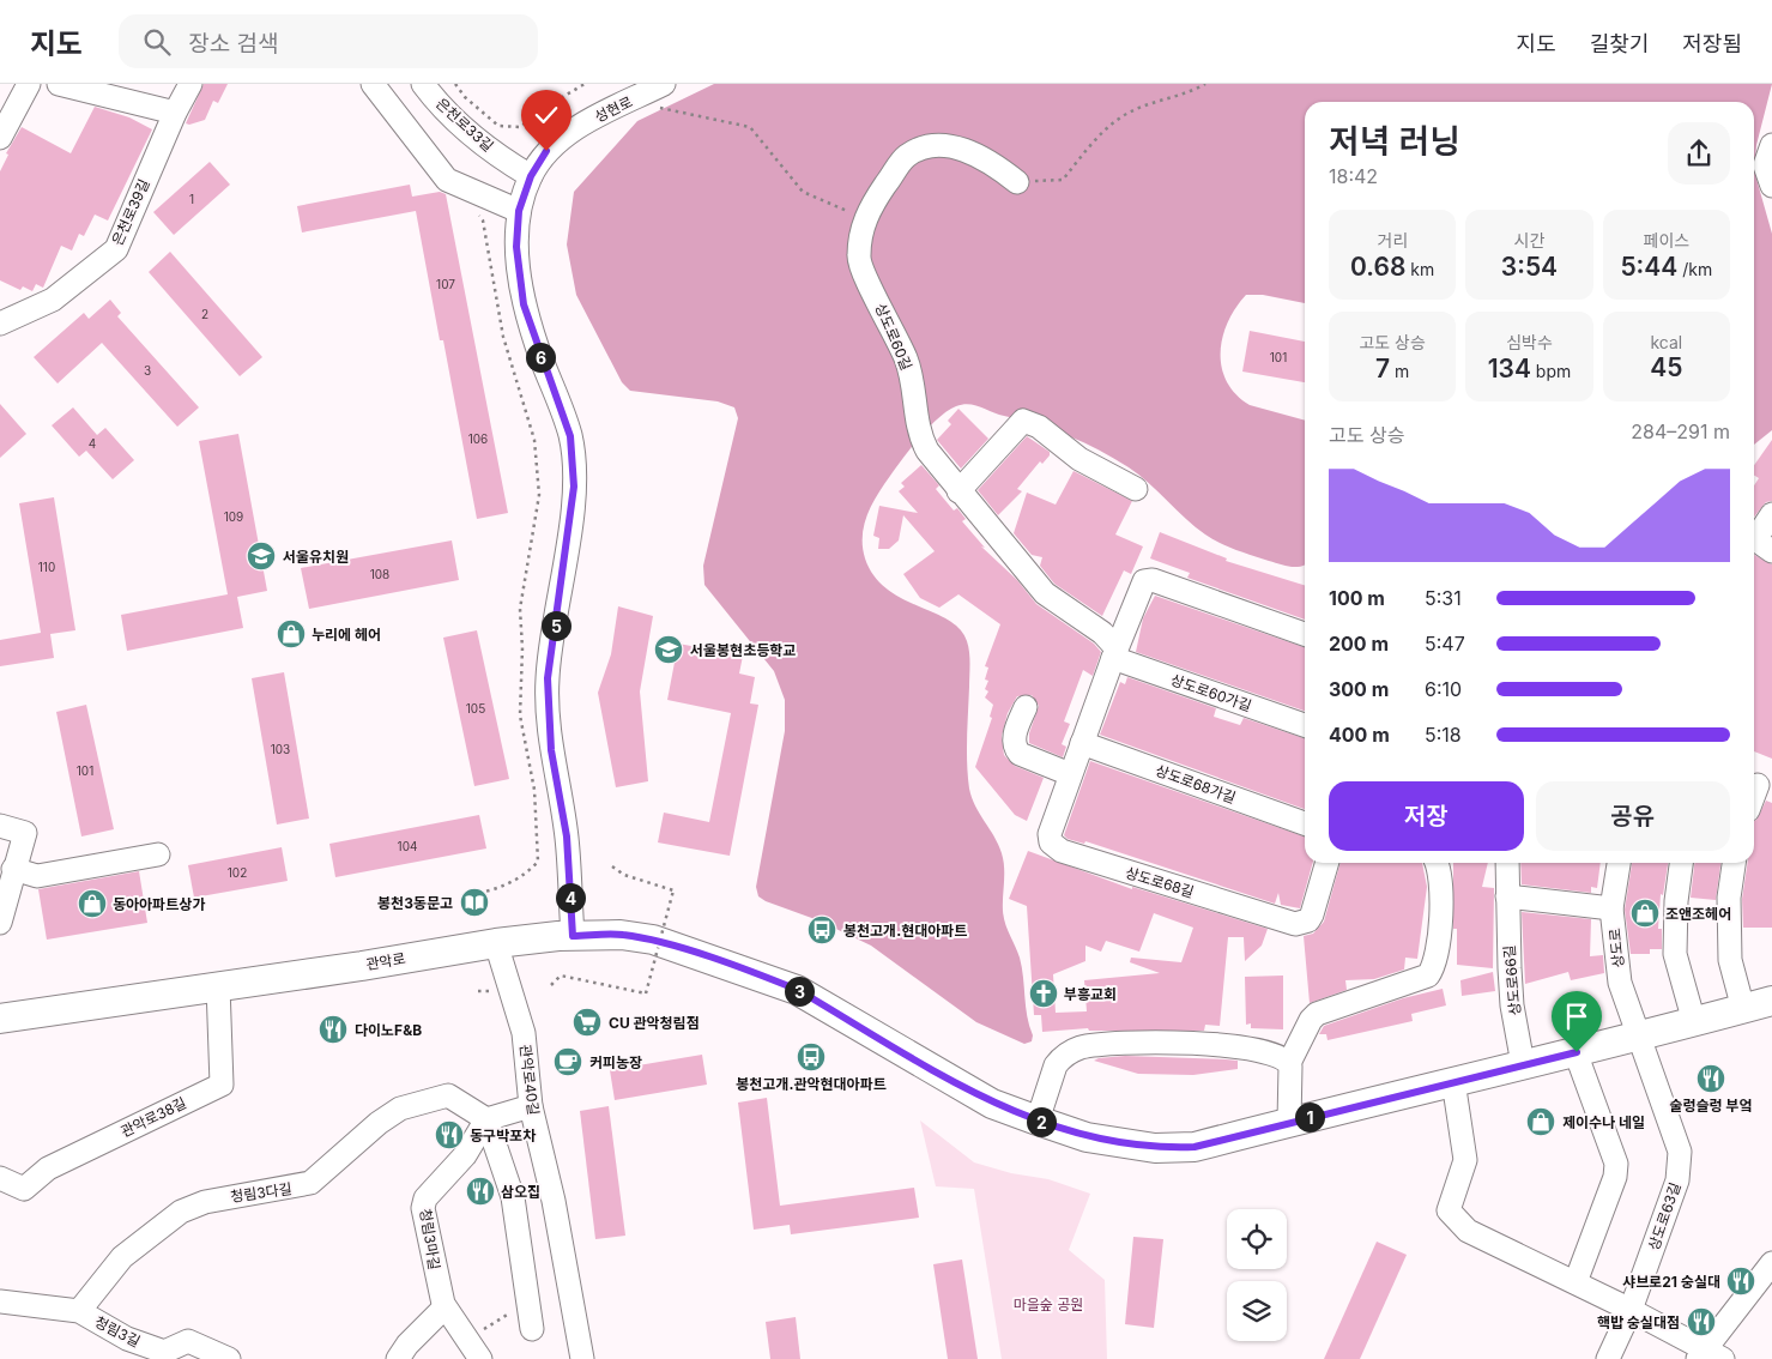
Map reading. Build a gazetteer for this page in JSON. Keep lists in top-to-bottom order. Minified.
{"streets":{"main road":["관악로"],"street":["성현로","은천로33길","은천로39길","상도로60길","상도로60가길","상도로68가길","상도로68길","상도로","상도로66길","관악로40길","관악로38길","청림3다길","상도로63길","청림3마길","청림3길"]},"crossings":[["성현로","은천로33길"],["성현로","관악로"],["상도로60길","상도로60가길"],["상도로68가길","상도로68길"],["상도로","상도로63길"],["관악로","관악로40길"],["관악로","관악로38길"],["청림3다길","청림3마길"],["청림3다길","청림3길"]],"parks":["마을숲 공원"],"places":{"school or university":["서울유치원","서울봉현초등학교"],"shop":["누리에 헤어","동아아파트상가","조앤조헤어","제이수나 네일"],"library":["봉천3동문고"],"bus stop":["봉천고개.현대아파트","봉천고개.관악현대아파트"],"church":["부흥교회"],"supermarket":["CU 관악청림점"],"restaurant":["다이노F&B","술렁슬렁 부엌","동구박포차","삼오집","샤브로21 숭실대","핵밥 숭실대점"],"cafe":["커피농장"]},"house_numbers":["1","107","2","101","3","106","4","109","110","108","105","103","101","104","102"],"page":{"header":"지도","search":"장소 검색","nav":["지도","길찾기","저장됨"],"heading":["저녁 러닝","18:42"],"stats":[["거리","0.68 km"],["시간","3:54"],["페이스","5:44 /km"],["고도 상승","7 m"],["심박수","134 bpm"],["kcal","45"]],"pins":["6","5","4","3","1","2"],"chart":["고도 상승","284–291 m"],"list":[{"name":"100 m","note":"5:31"},{"name":"200 m","note":"5:47"},{"name":"300 m","note":"6:10"},{"name":"400 m","note":"5:18"}],"buttons":["저장","공유"]}}
